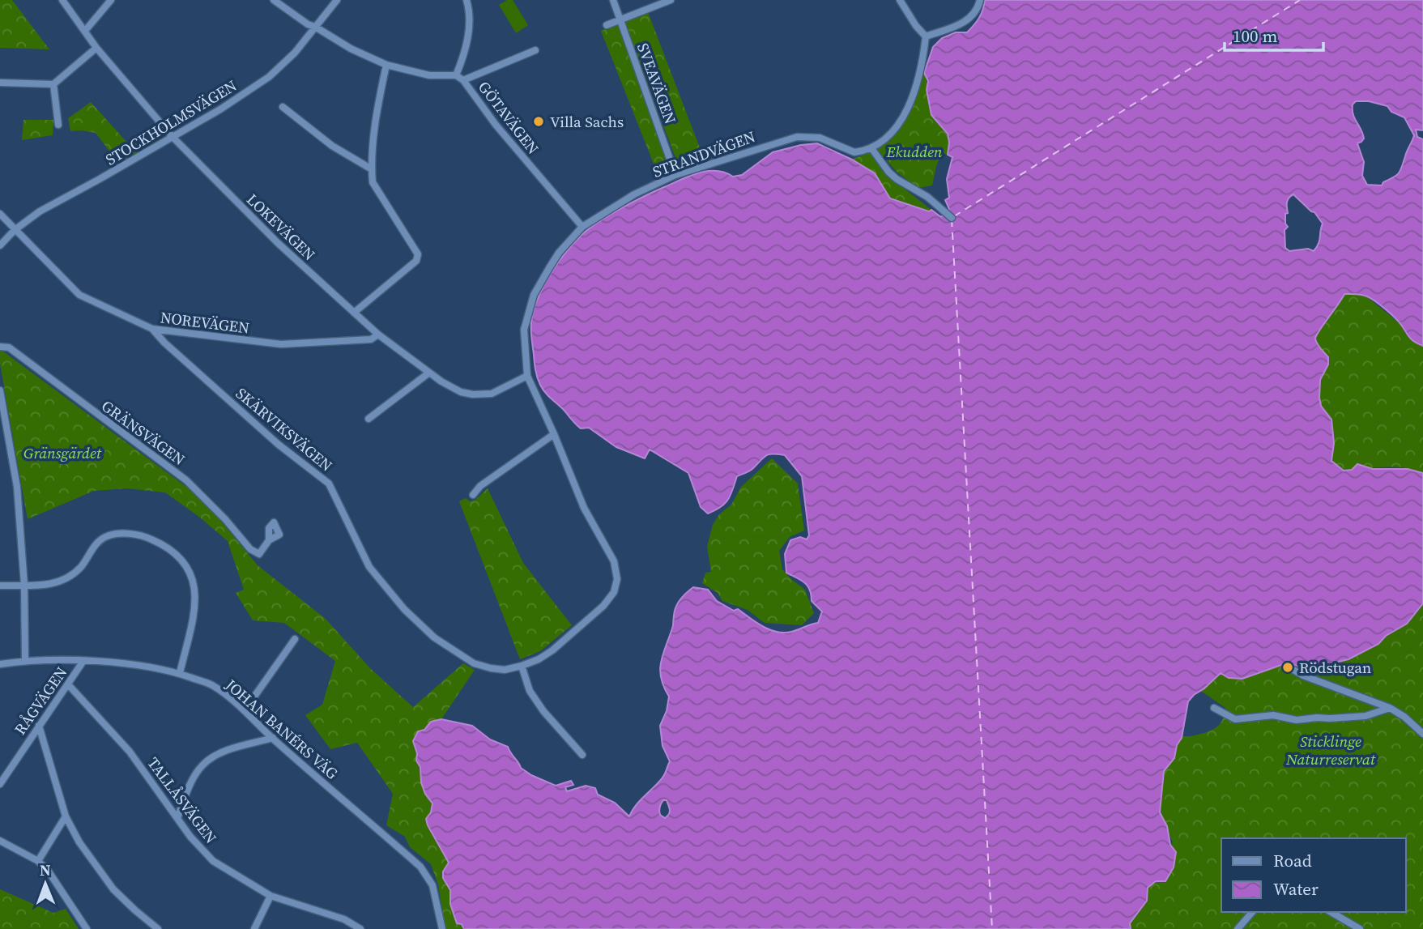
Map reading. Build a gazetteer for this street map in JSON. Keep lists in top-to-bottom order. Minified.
{"streets":{"street":["SVEAVÄGEN","GÖTAVÄGEN","STOCKHOLMSVÄGEN","STRANDVÄGEN","LOKEVÄGEN","NOREVÄGEN","SKÄRVIKSVÄGEN","GRÄNSVÄGEN","RÅGVÄGEN","JOHAN BANÉRS VÄG","TALLÅSVÄGEN"]},"crossings":[["SVEAVÄGEN","STRANDVÄGEN"],["GÖTAVÄGEN","STOCKHOLMSVÄGEN"],["GÖTAVÄGEN","STRANDVÄGEN"],["STOCKHOLMSVÄGEN","LOKEVÄGEN"],["STOCKHOLMSVÄGEN","NOREVÄGEN"],["STRANDVÄGEN","LOKEVÄGEN"],["STRANDVÄGEN","SKÄRVIKSVÄGEN"],["LOKEVÄGEN","NOREVÄGEN"],["LOKEVÄGEN","SKÄRVIKSVÄGEN"],["NOREVÄGEN","SKÄRVIKSVÄGEN"],["RÅGVÄGEN","JOHAN BANÉRS VÄG"],["RÅGVÄGEN","TALLÅSVÄGEN"]],"parks":["Ekudden","Gränsgärdet","Sticklinge Naturreservat"],"places":["Villa Sachs","Rödstugan"],"legend":["Road","Water"],"scale_bar":"100 m","north":"top"}
